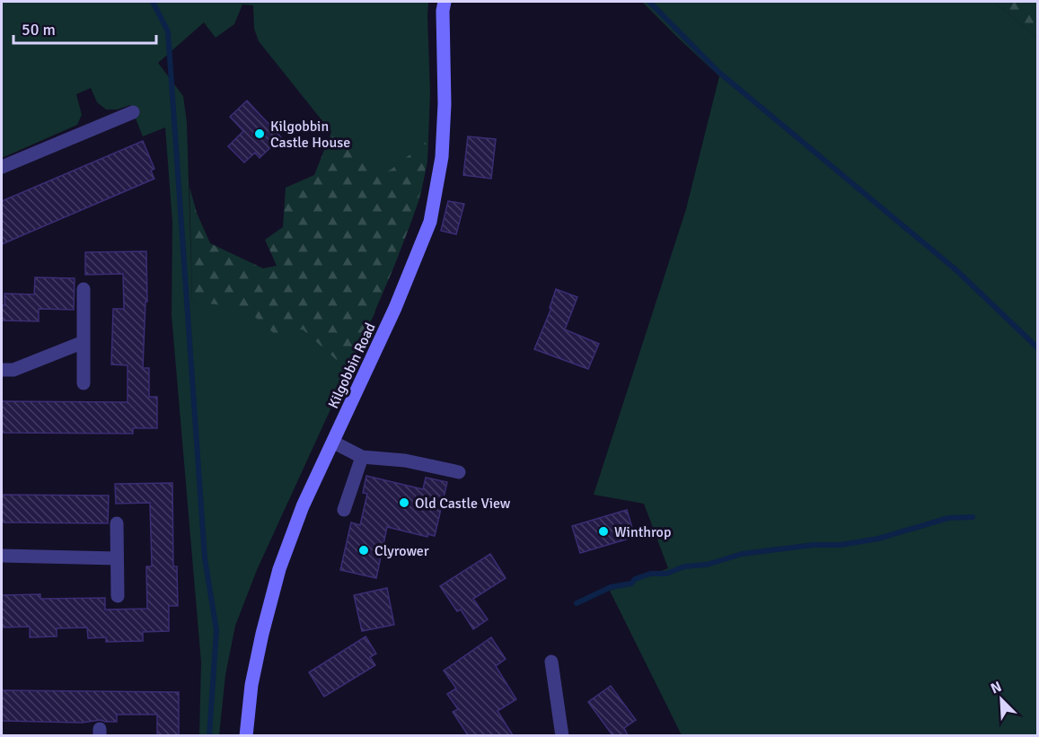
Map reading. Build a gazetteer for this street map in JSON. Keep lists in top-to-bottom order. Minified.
{"streets":{"street":["Kilgobbin Road"]},"places":["Kilgobbin Castle House","Old Castle View","Winthrop","Clyrower"],"scale_bar":"50 m","north":"top left"}
